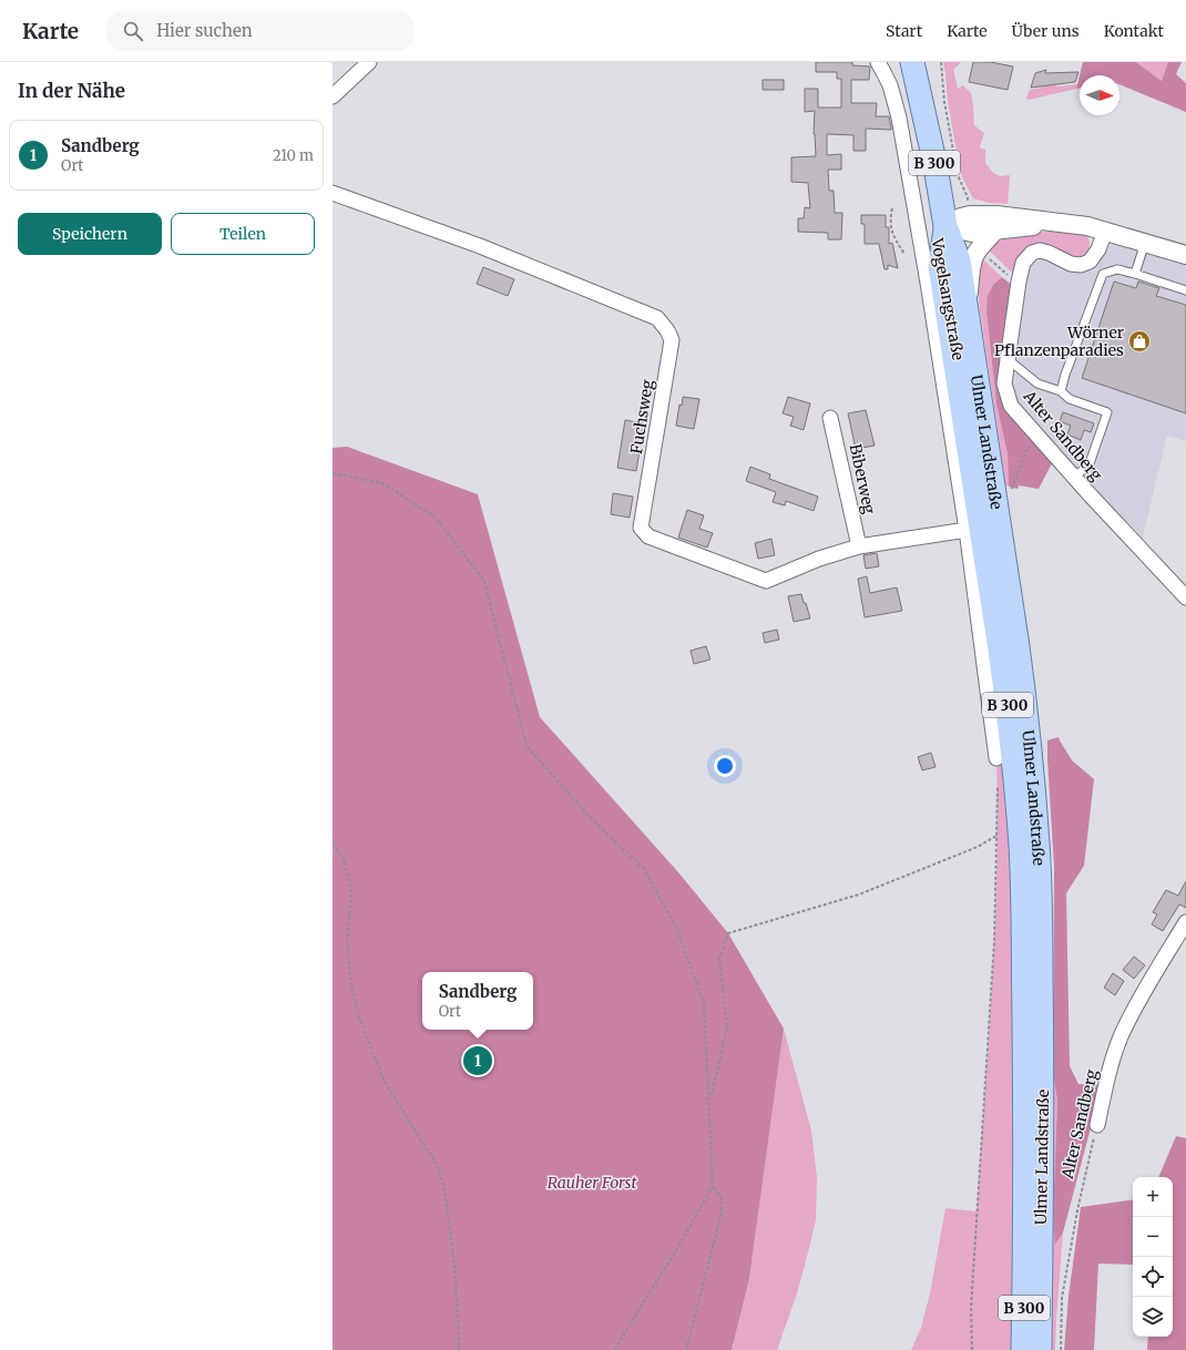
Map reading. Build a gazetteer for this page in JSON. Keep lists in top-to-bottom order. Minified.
{"streets":{"main road":["B 300","Ulmer Landstraße"],"street":["Vogelsangstraße","Fuchsweg","Alter Sandberg","Biberweg"]},"crossings":[["Vogelsangstraße","Fuchsweg"],["Fuchsweg","Biberweg"]],"parks":["Rauher Forst"],"places":{"shop":["Wörner Pflanzenparadies"]},"north":"right","page":{"header":"Karte","search":"Hier suchen","nav":["Start","Karte","Über uns","Kontakt"],"heading":"In der Nähe","list":[{"mark":"1","name":"Sandberg","note":"Ort","value":"210 m"}],"buttons":["Speichern","Teilen"],"popup":["Sandberg","Ort"],"pins":"1","map_buttons":["+","−"]}}
